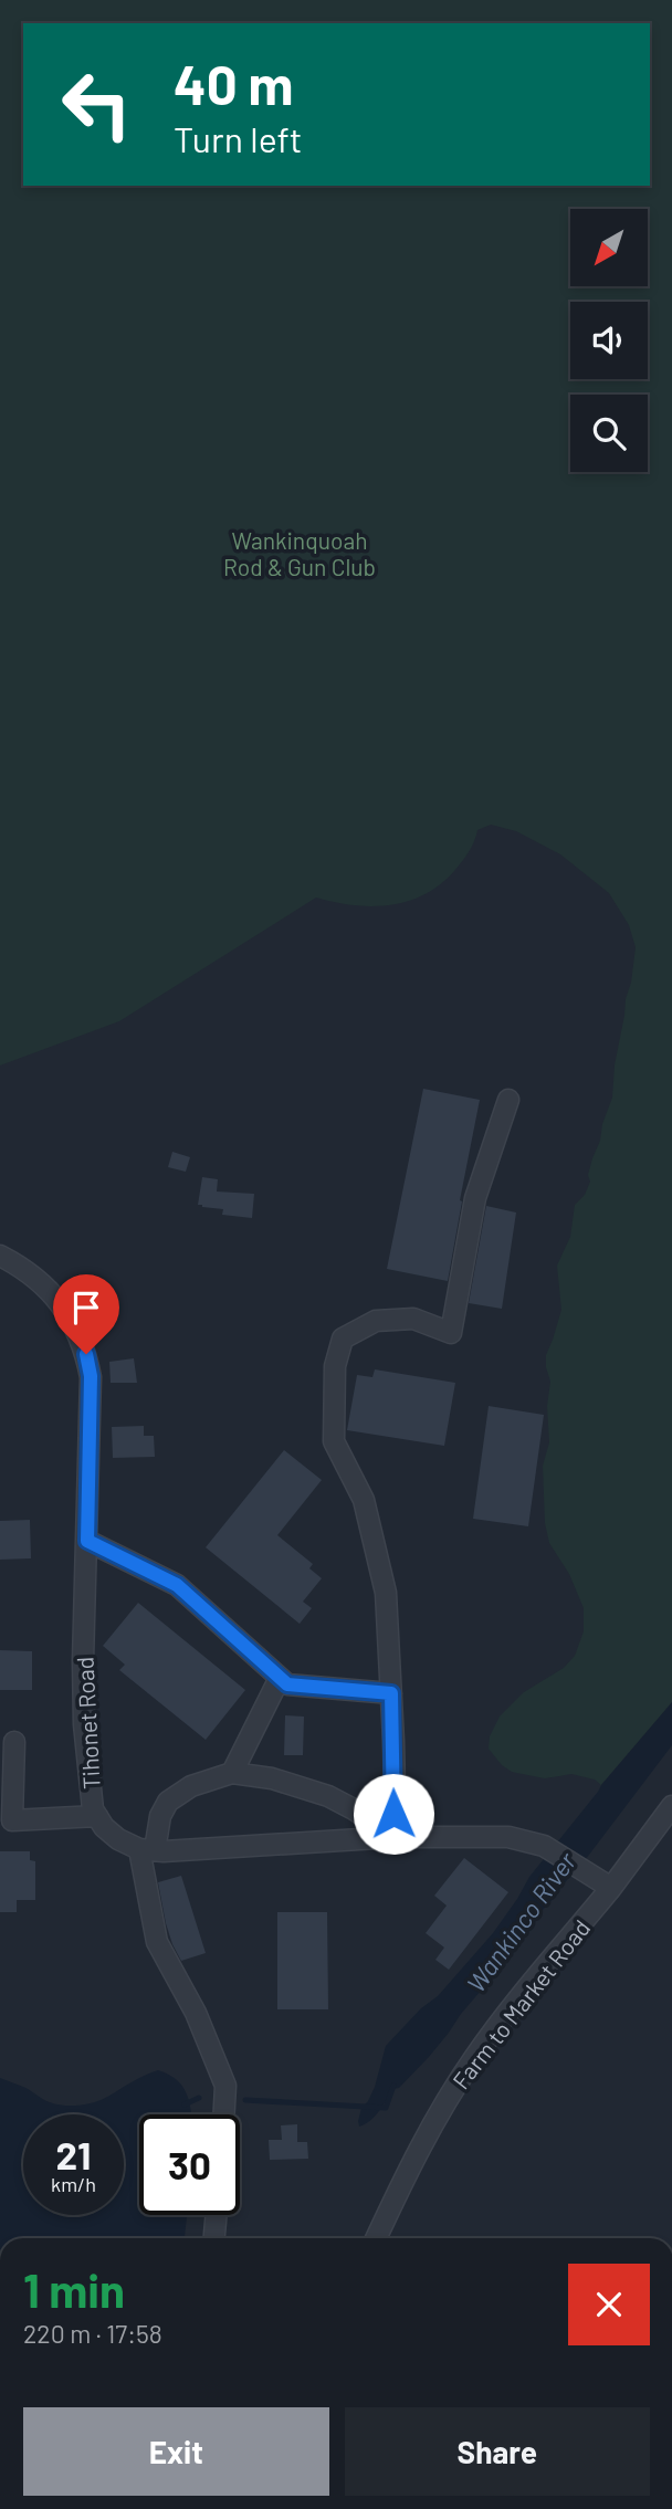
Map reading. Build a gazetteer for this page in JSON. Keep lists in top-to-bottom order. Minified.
{"streets":{"street":["Tihonet Road","Farm to Market Road"]},"water":["Wankinco River"],"parks":["Wankinquoah Rod & Gun Club"],"north":"bottom left","page":{"turn":["40 m","Turn left"],"speed":"21 km/h","limit":"30","heading":["1 min","220 m · 17:58"],"buttons":["Exit","Share"]}}
